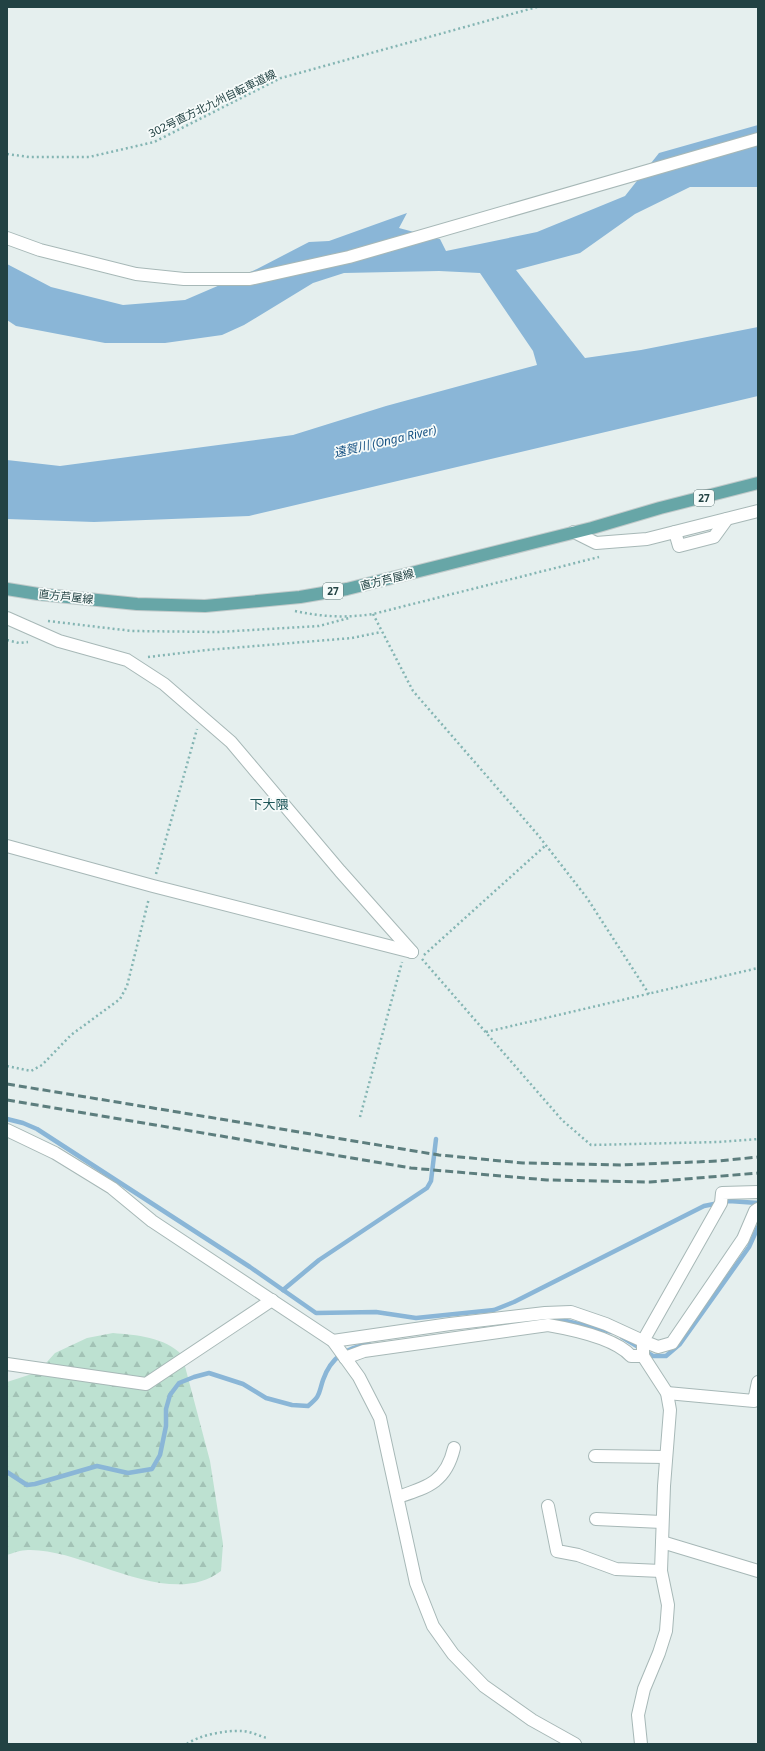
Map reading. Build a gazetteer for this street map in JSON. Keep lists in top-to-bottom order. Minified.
{"streets":{"main road":["27","直方芦屋線"],"path":["302号直方北九州自転車道線"]},"districts":["下大隈"],"water":["遠賀川 (Onga River)"]}
